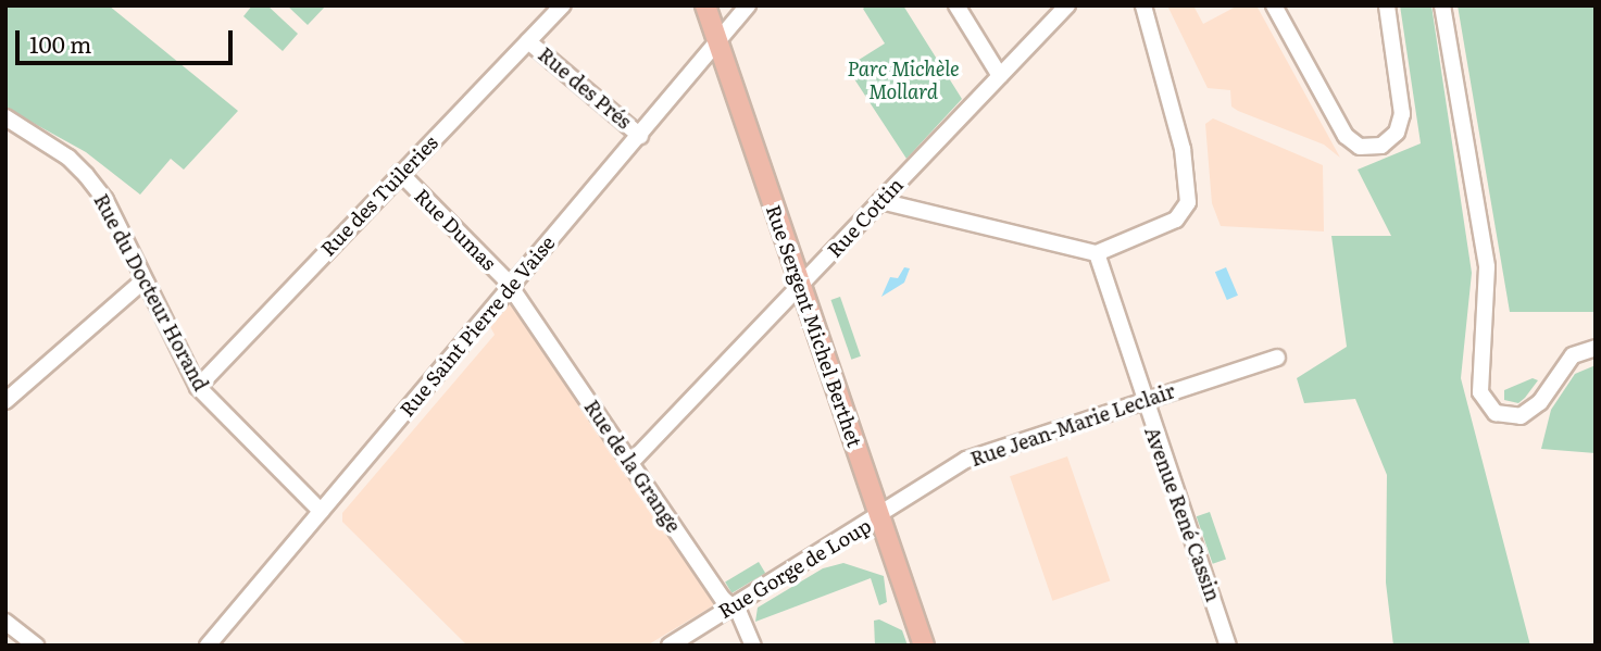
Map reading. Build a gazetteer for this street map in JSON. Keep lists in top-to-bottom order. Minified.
{"streets":{"main road":["Rue Sergent Michel Berthet"],"street":["Rue des Prés","Rue des Tuileries","Rue Cottin","Rue Dumas","Rue du Docteur Horand","Rue Saint Pierre de Vaise","Rue Jean-Marie Leclair","Rue de la Grange","Avenue René Cassin","Rue Gorge de Loup"]},"crossings":[["Rue des Prés","Rue des Tuileries"],["Rue des Prés","Rue Saint Pierre de Vaise"],["Rue des Tuileries","Rue Dumas"],["Rue des Tuileries","Rue du Docteur Horand"],["Rue Cottin","Rue Sergent Michel Berthet"],["Rue Cottin","Rue de la Grange"],["Rue Dumas","Rue Saint Pierre de Vaise"],["Rue Dumas","Rue de la Grange"],["Rue du Docteur Horand","Rue Saint Pierre de Vaise"],["Rue Saint Pierre de Vaise","Rue Sergent Michel Berthet"],["Rue Saint Pierre de Vaise","Rue de la Grange"],["Rue Sergent Michel Berthet","Rue Jean-Marie Leclair"],["Rue Sergent Michel Berthet","Rue Gorge de Loup"],["Rue Jean-Marie Leclair","Avenue René Cassin"],["Rue Jean-Marie Leclair","Rue Gorge de Loup"],["Rue de la Grange","Rue Gorge de Loup"]],"parks":["Parc Michèle Mollard"],"scale_bar":"100 m"}
